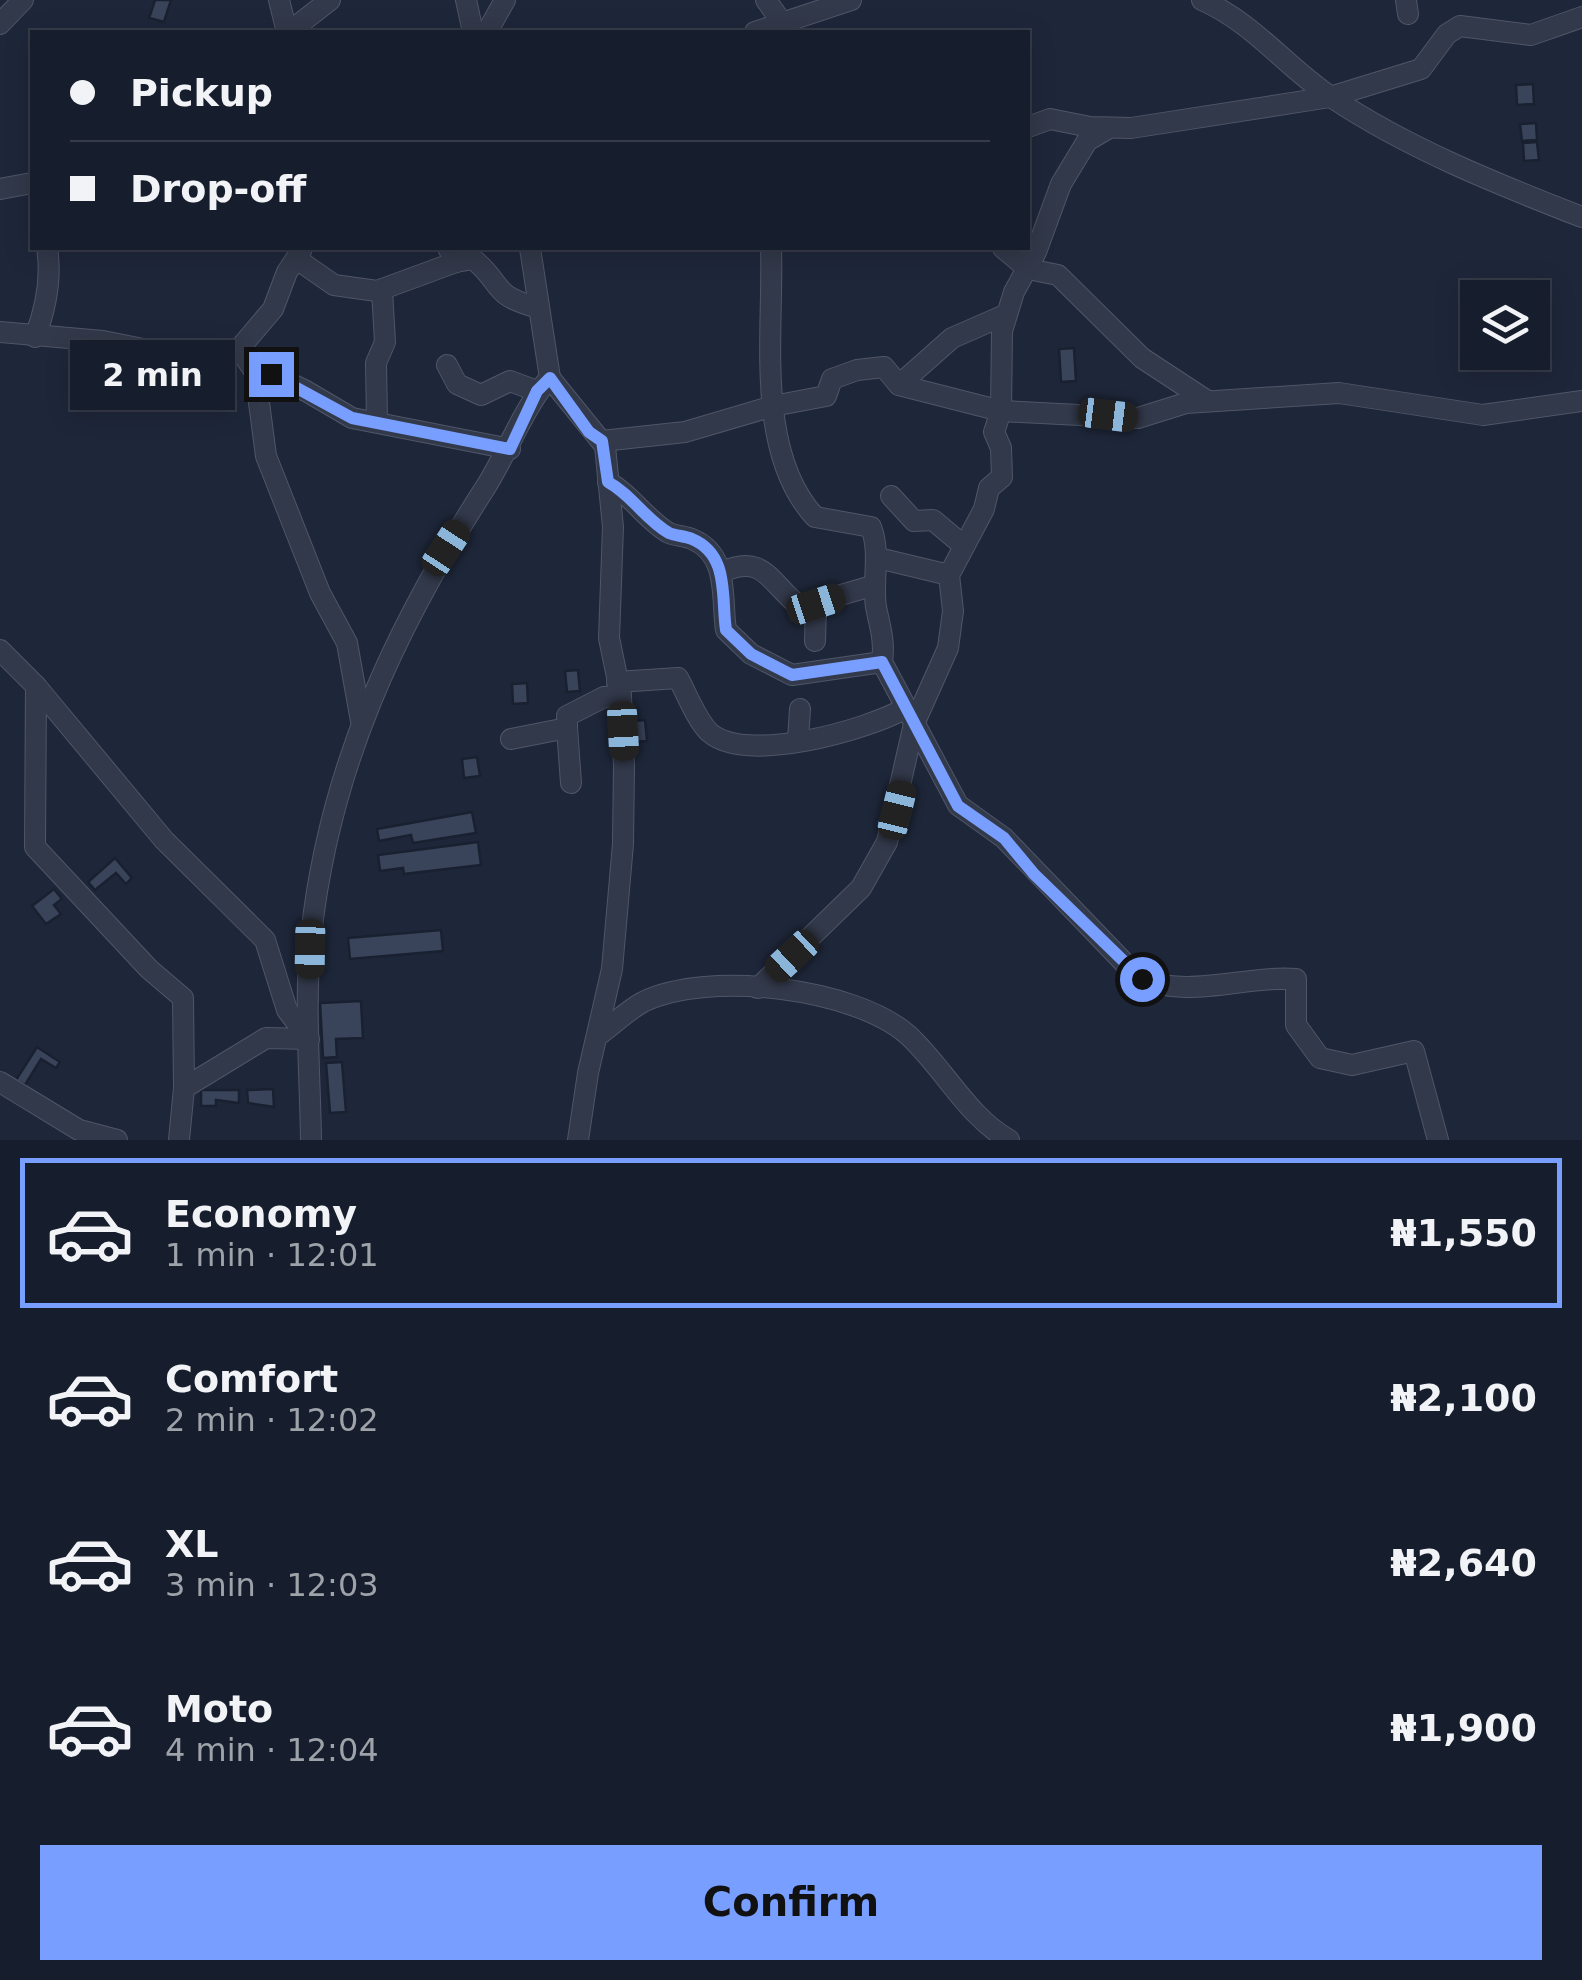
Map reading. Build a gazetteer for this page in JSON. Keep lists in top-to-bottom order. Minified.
{"page":{"banner":["Pickup","Drop-off"],"bubble":"2 min","list":[{"name":"Economy","note":"1 min · 12:01","value":"₦1,550"},{"name":"Comfort","note":"2 min · 12:02","value":"₦2,100"},{"name":"XL","note":"3 min · 12:03","value":"₦2,640"},{"name":"Moto","note":"4 min · 12:04","value":"₦1,900"}],"buttons":"Confirm"}}
